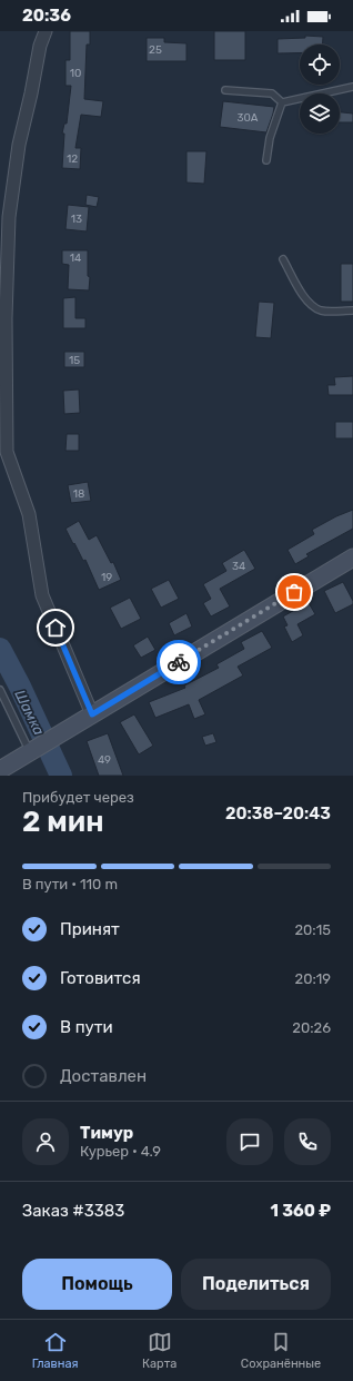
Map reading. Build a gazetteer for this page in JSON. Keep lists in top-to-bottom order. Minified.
{"water":["Шамка"],"house_numbers":["25","10","30А","12","13","14","15","18","34","19","49"],"page":{"status":"20:36","heading":["2 мин","Прибудет через","20:38–20:43"],"panel":["Тимур","Курьер · 4.9","Заказ #3383","1 360 ₽"],"bar":"В пути · 110 m","list":[["Принят","20:15"],["Готовится","20:19"],["В пути","20:26"],"Доставлен"],"buttons":["Помощь","Поделиться"],"tabs":["Главная","Карта","Сохранённые"]}}
